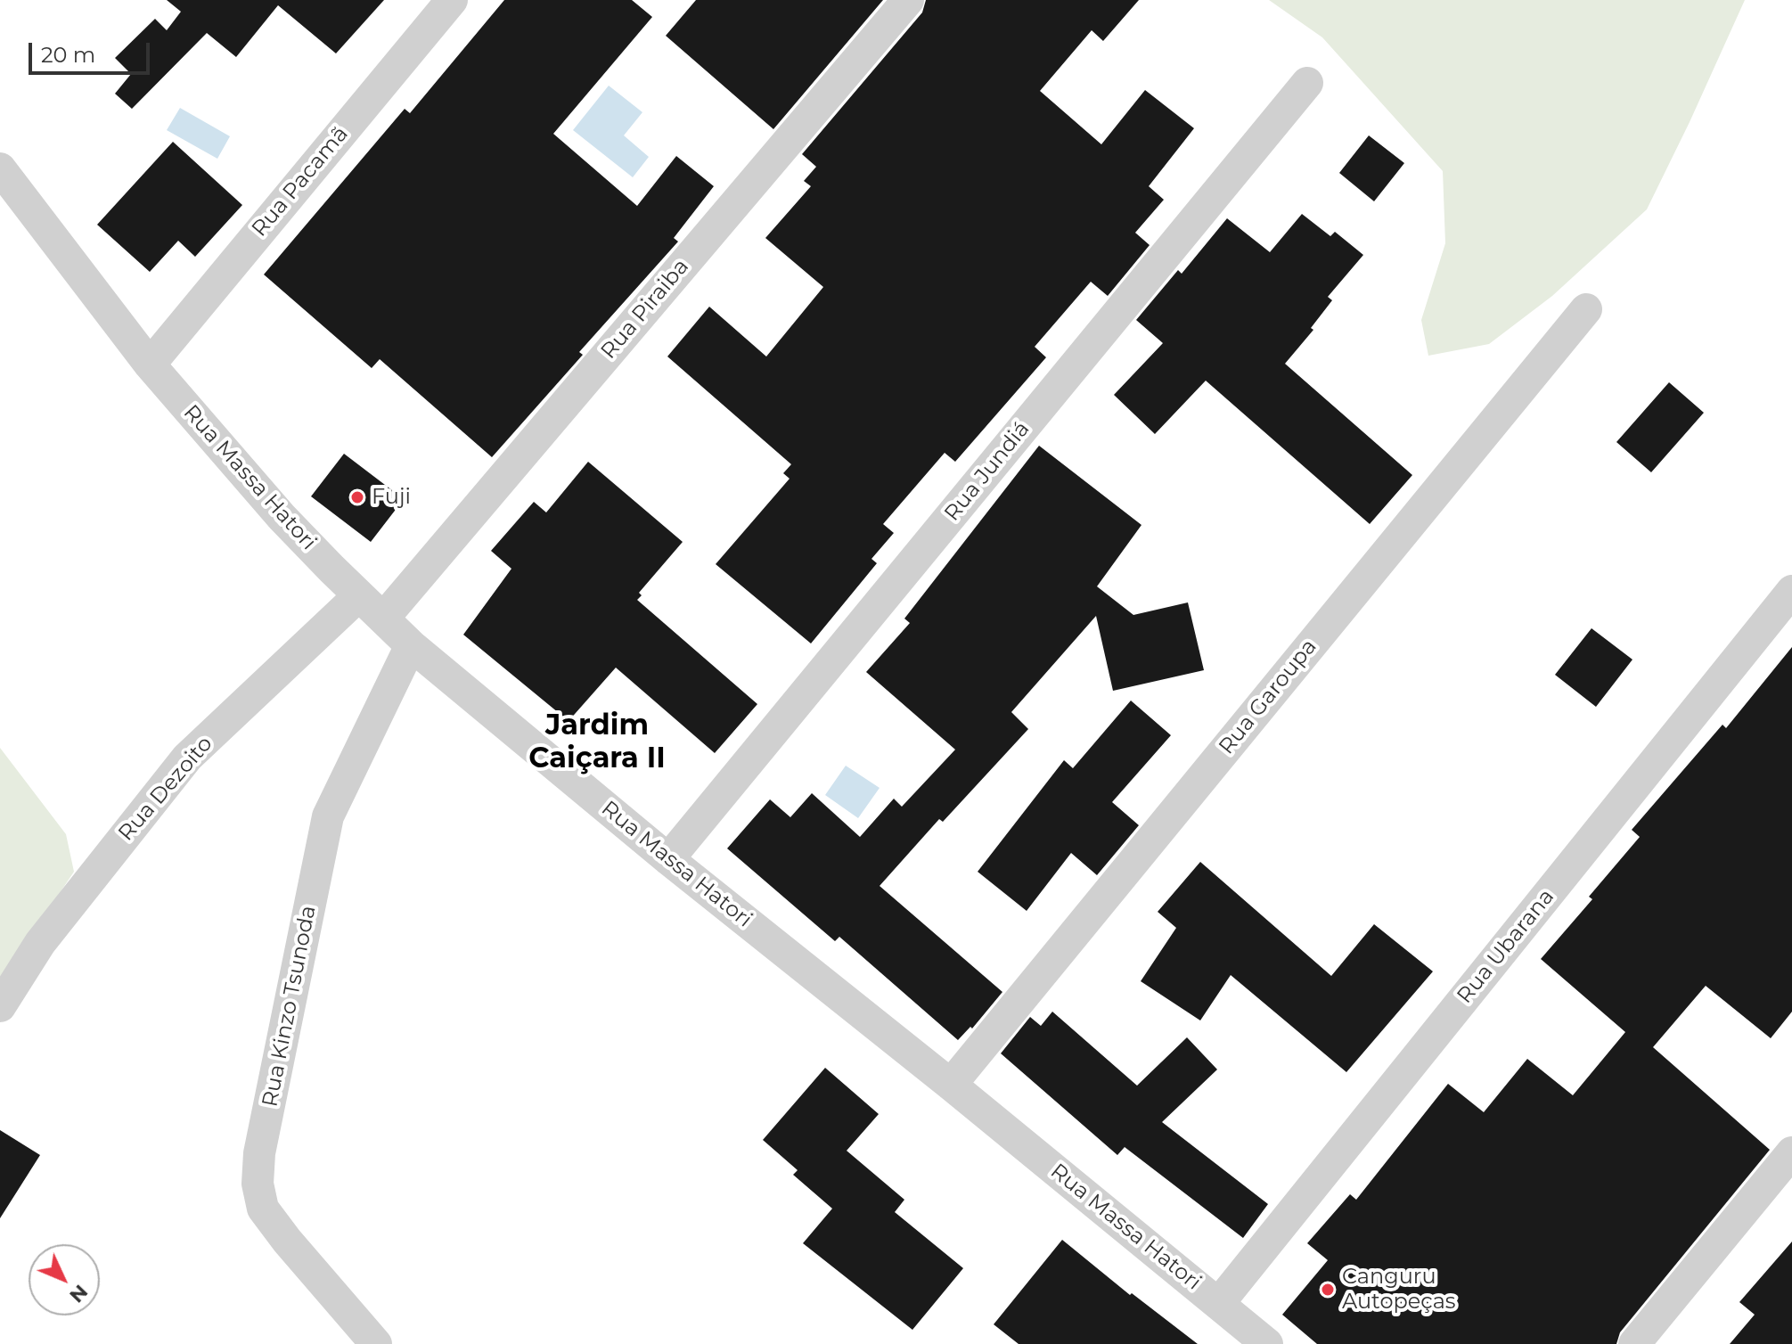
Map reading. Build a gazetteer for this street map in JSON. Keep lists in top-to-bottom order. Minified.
{"streets":{"street":["Rua Pacamã","Rua Piraiba","Rua Jundiá","Rua Massa Hatori","Rua Garoupa","Rua Dezoito","Rua Ubarana","Rua Kinzo Tsunoda"]},"crossings":[["Rua Pacamã","Rua Massa Hatori"],["Rua Piraiba","Rua Massa Hatori"],["Rua Jundiá","Rua Massa Hatori"],["Rua Massa Hatori","Rua Garoupa"],["Rua Massa Hatori","Rua Dezoito"],["Rua Massa Hatori","Rua Ubarana"],["Rua Massa Hatori","Rua Kinzo Tsunoda"]],"districts":["Jardim Caiçara II"],"places":["Fuji","Canguru Autopeças"],"scale_bar":"20 m","north":"bottom right"}
